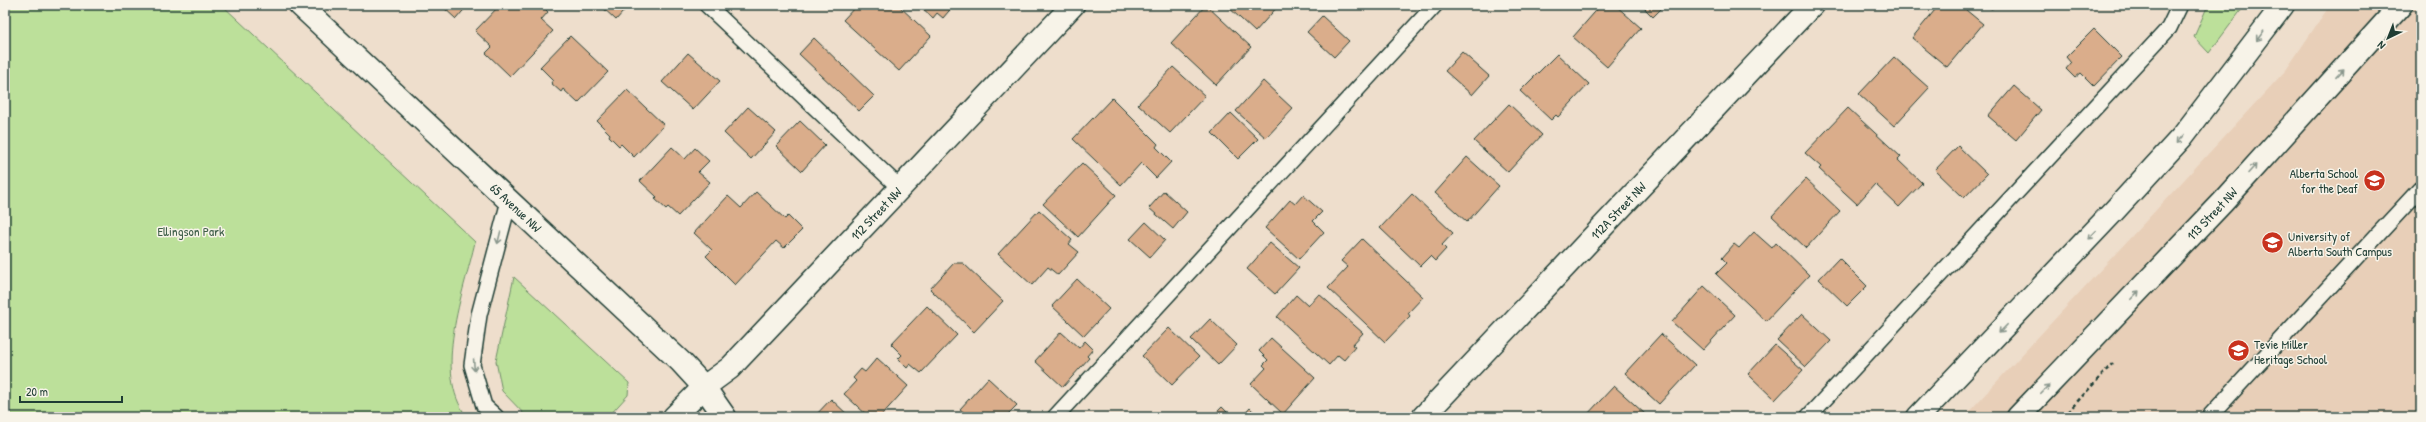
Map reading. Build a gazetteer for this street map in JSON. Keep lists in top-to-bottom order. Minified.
{"streets":{"street":["65 Avenue NW","112A Street NW","113 Street NW","112 Street NW"]},"crossings":[["65 Avenue NW","112 Street NW"]],"parks":["Ellingson Park"],"places":{"school or university":["Alberta School for the Deaf","University of Alberta South Campus","Tevie Miller Heritage School"]},"scale_bar":"20 m","north":"bottom left"}
